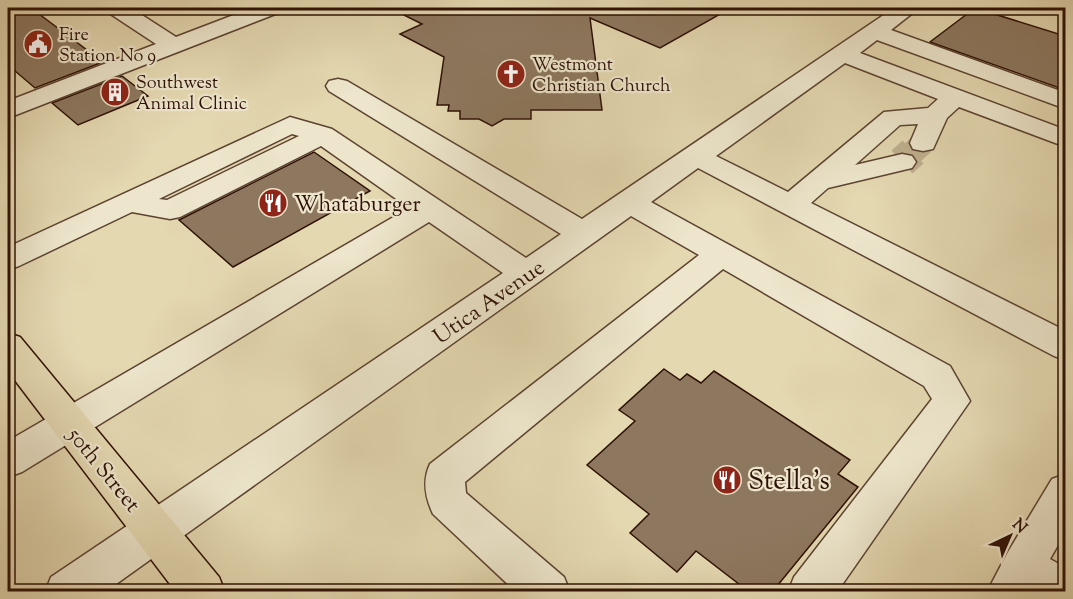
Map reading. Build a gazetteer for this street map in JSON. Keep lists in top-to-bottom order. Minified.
{"streets":{"main road":["50th Street"],"street":["Utica Avenue"]},"crossings":[["Utica Avenue","50th Street"]],"places":{"public building":["Fire Station No 9"],"church":["Westmont Christian Church"],"building":["Southwest Animal Clinic"],"restaurant":["Whataburger","Stella's"]},"north":"top right"}
